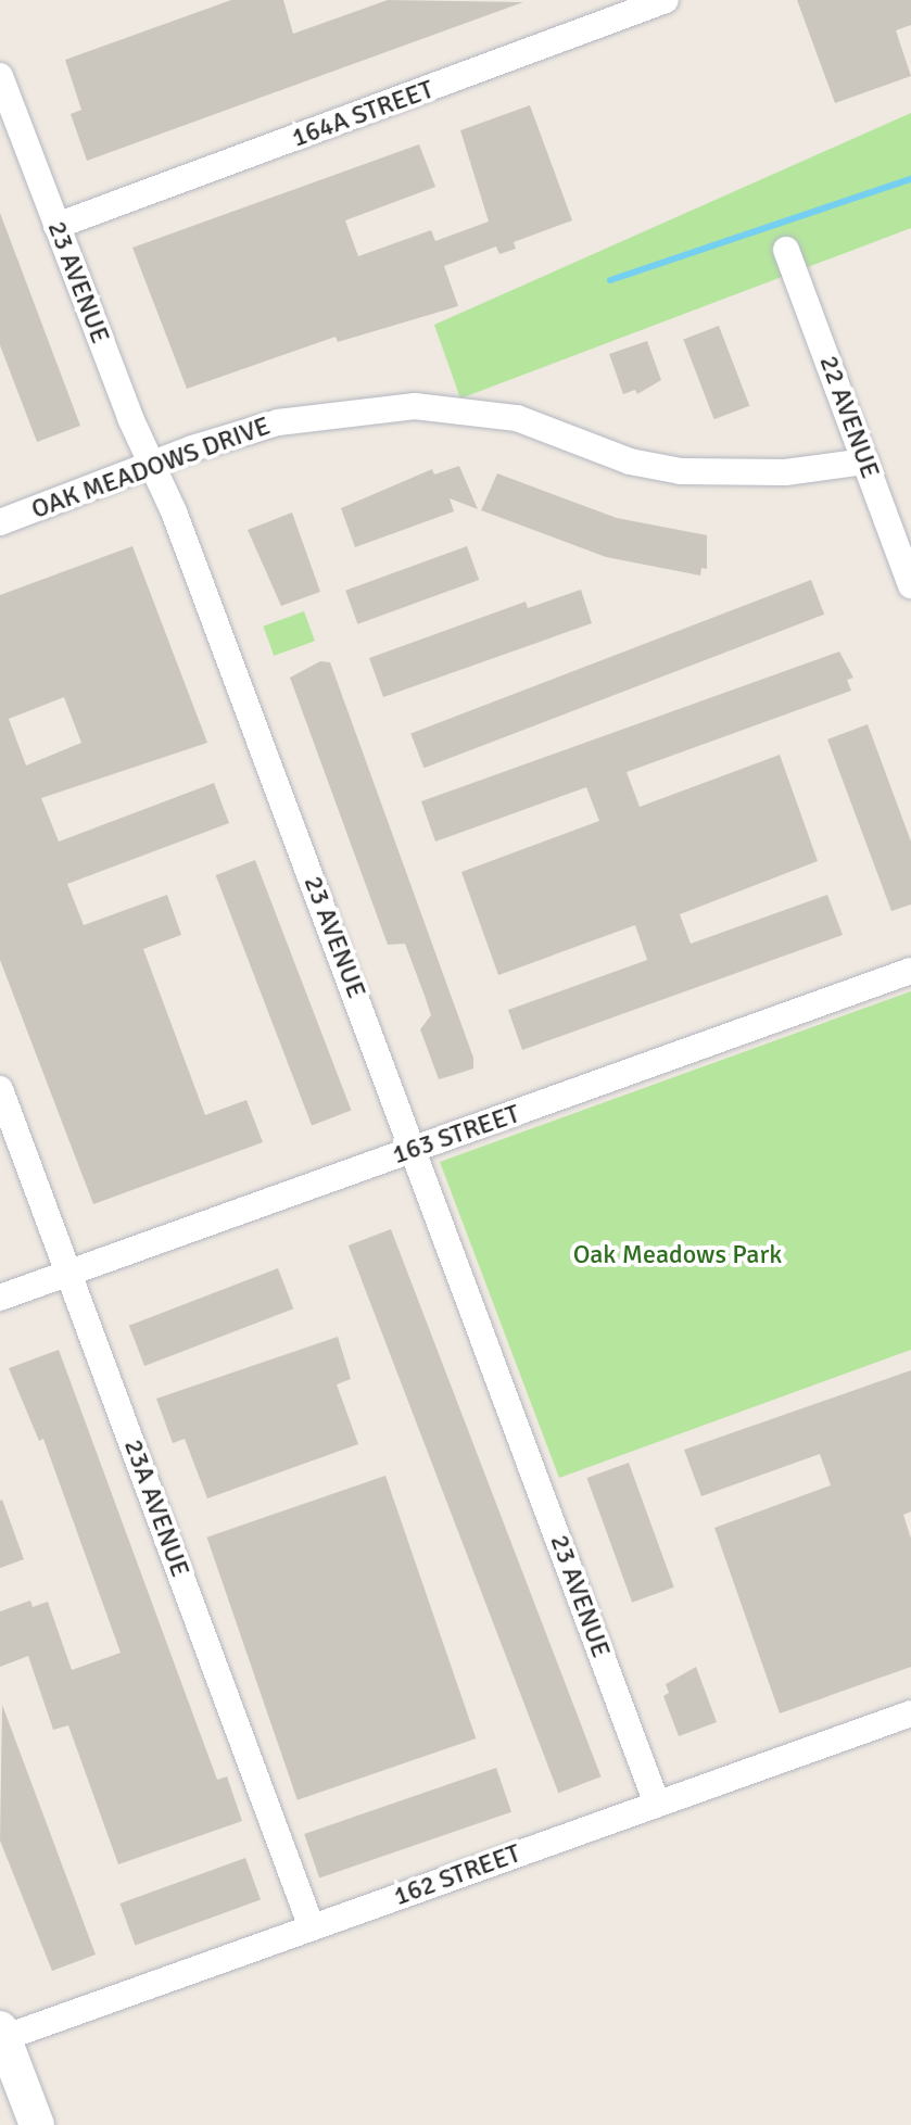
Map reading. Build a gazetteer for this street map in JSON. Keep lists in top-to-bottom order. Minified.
{"streets":{"street":["164A STREET","23 AVENUE","22 AVENUE","OAK MEADOWS DRIVE","163 STREET","23A AVENUE","162 STREET"]},"crossings":[["164A STREET","23 AVENUE"],["23 AVENUE","OAK MEADOWS DRIVE"],["23 AVENUE","163 STREET"],["23 AVENUE","162 STREET"],["22 AVENUE","OAK MEADOWS DRIVE"],["163 STREET","23A AVENUE"],["23A AVENUE","162 STREET"]],"parks":["Oak Meadows Park"]}
